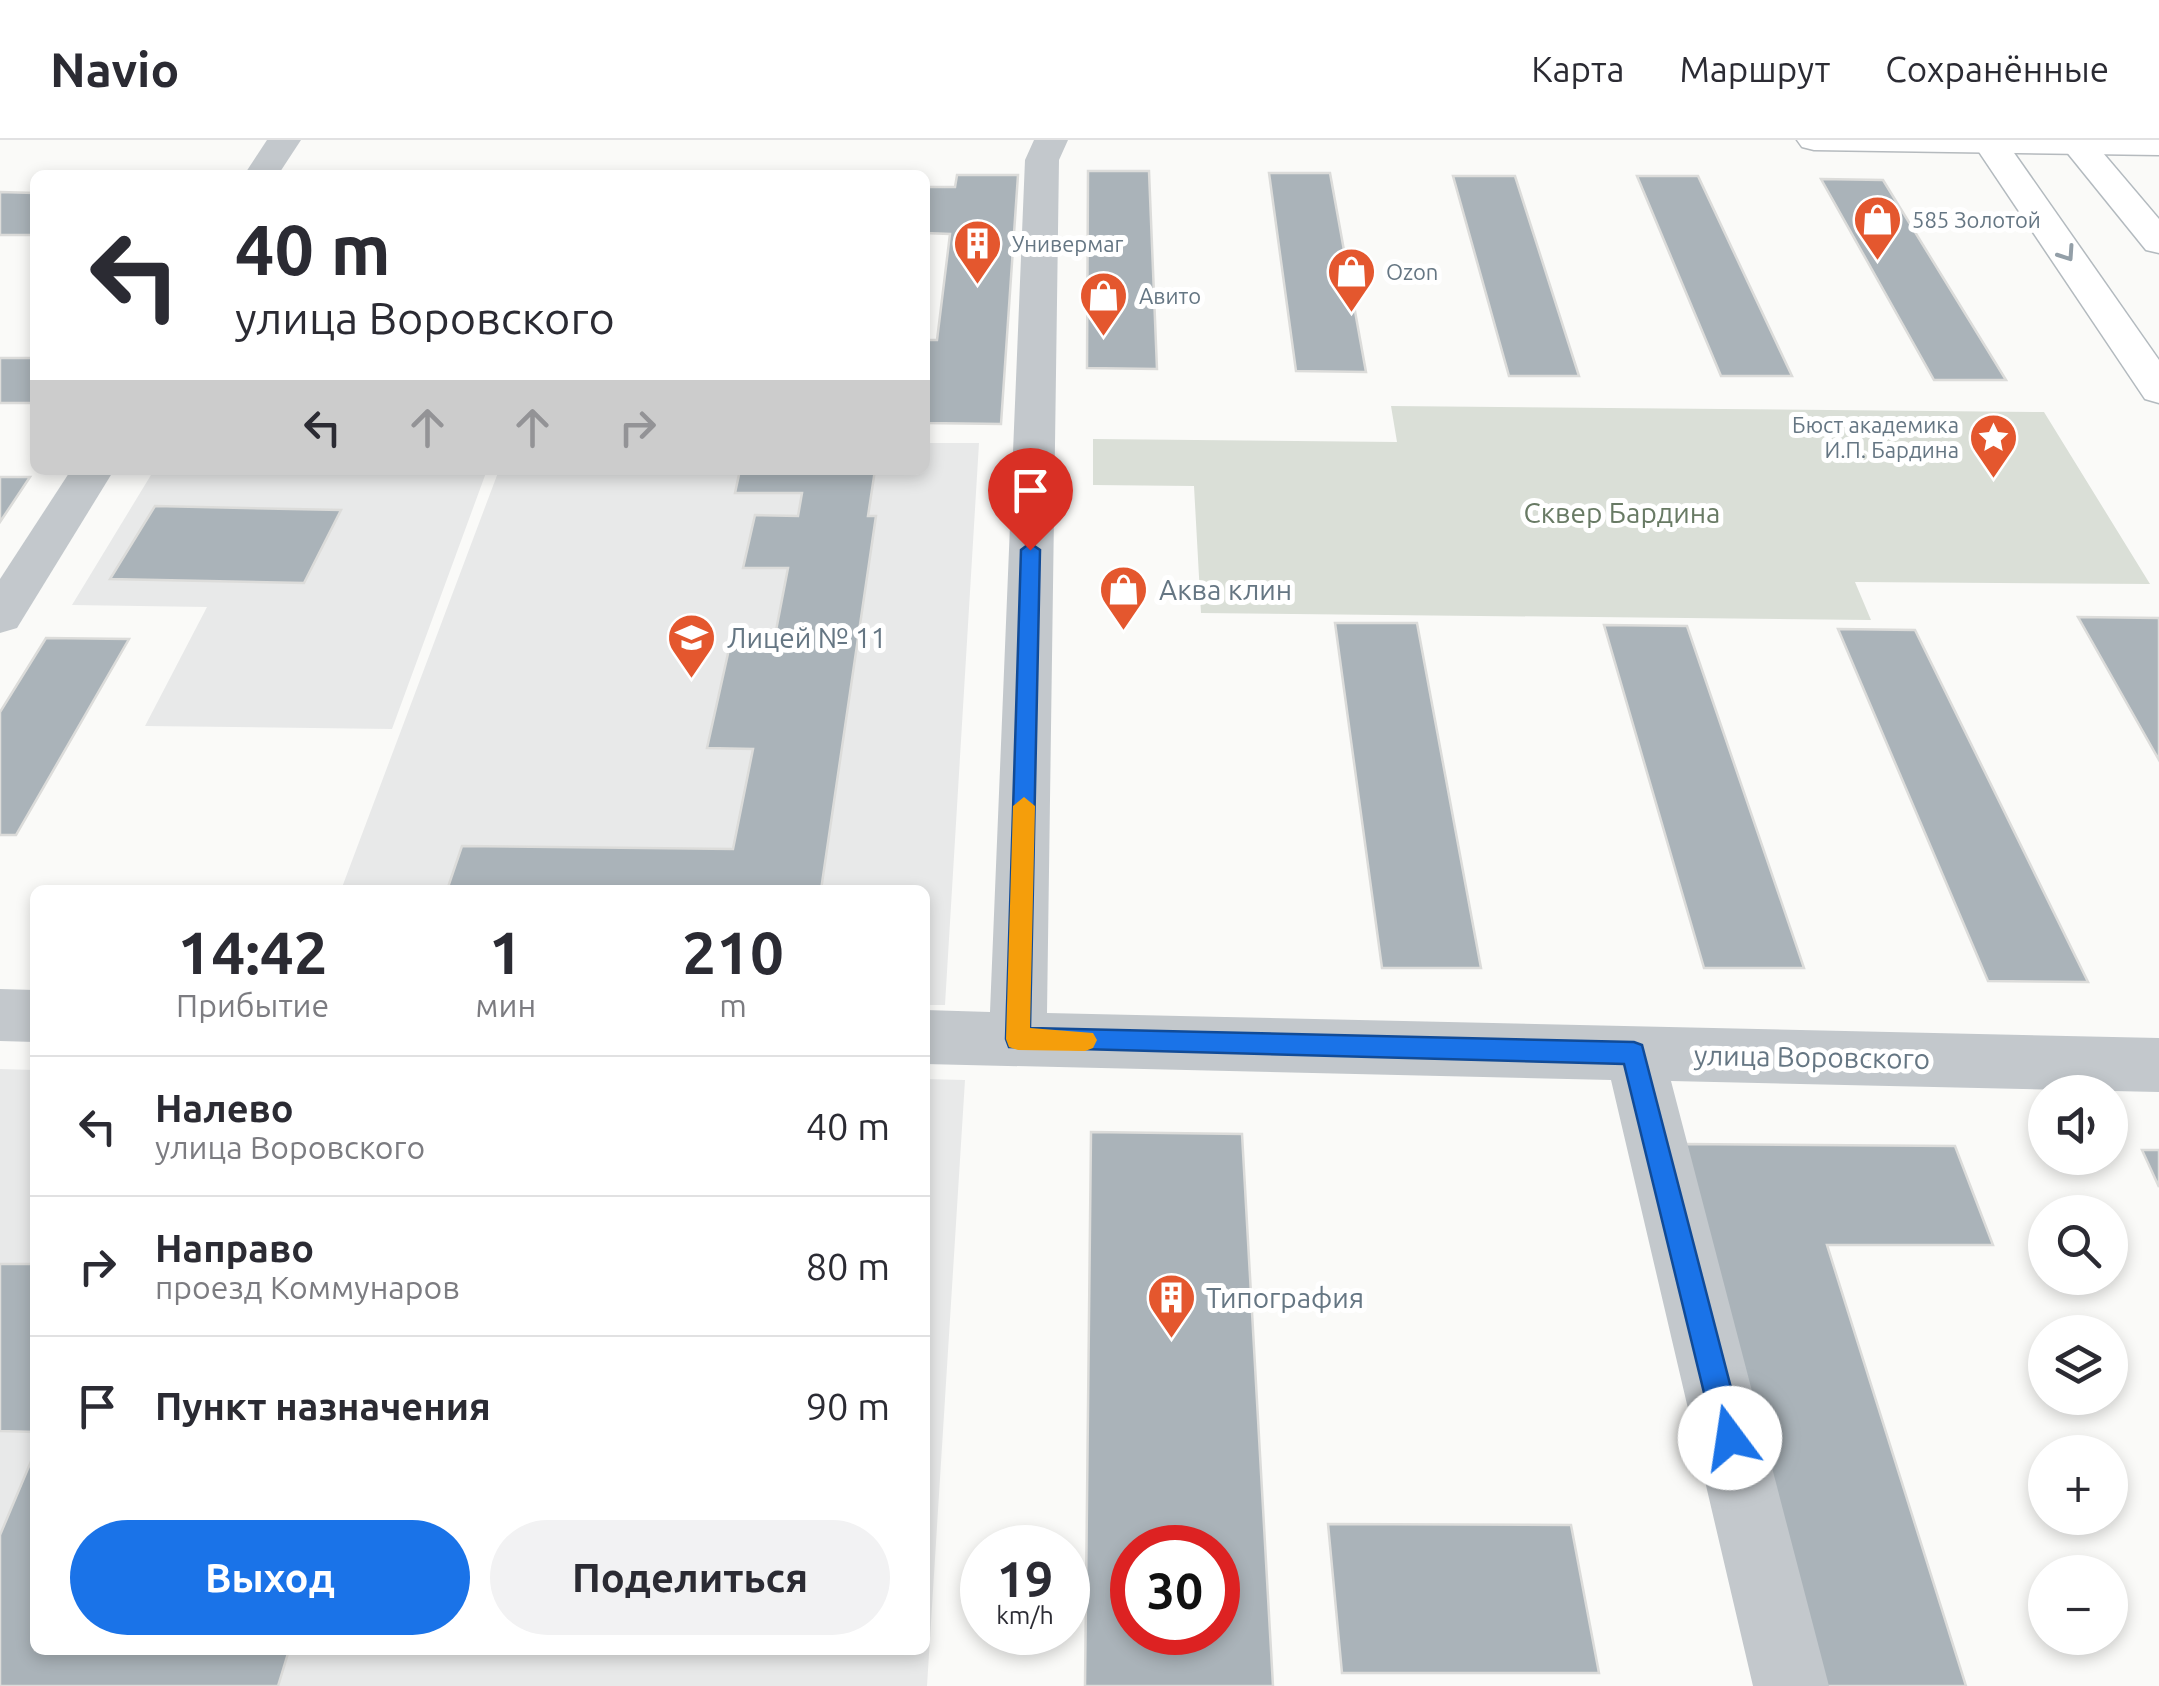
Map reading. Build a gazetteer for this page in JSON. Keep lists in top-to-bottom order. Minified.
{"streets":{"street":["улица Воровского"]},"parks":["Сквер Бардина"],"places":{"shop":["585 Золотой","Ozon","Авито","Аква клин"],"building":["Универмаг","Типография"],"place":["Бюст академика И.П. Бардина"],"school or university":["Лицей № 11"]},"page":{"header":"Navio","nav":["Карта","Маршрут","Сохранённые"],"turn":["40 m","улица Воровского"],"eta":["14:42","Прибытие","1","мин","210","m"],"list":[{"name":"Налево","note":"улица Воровского","value":"40 m"},{"name":"Направо","note":"проезд Коммунаров","value":"80 m"},{"name":"Пункт назначения","value":"90 m"}],"map_buttons":["+","−"],"buttons":["Выход","Поделиться"],"speed":"19 km/h","limit":"30"}}
